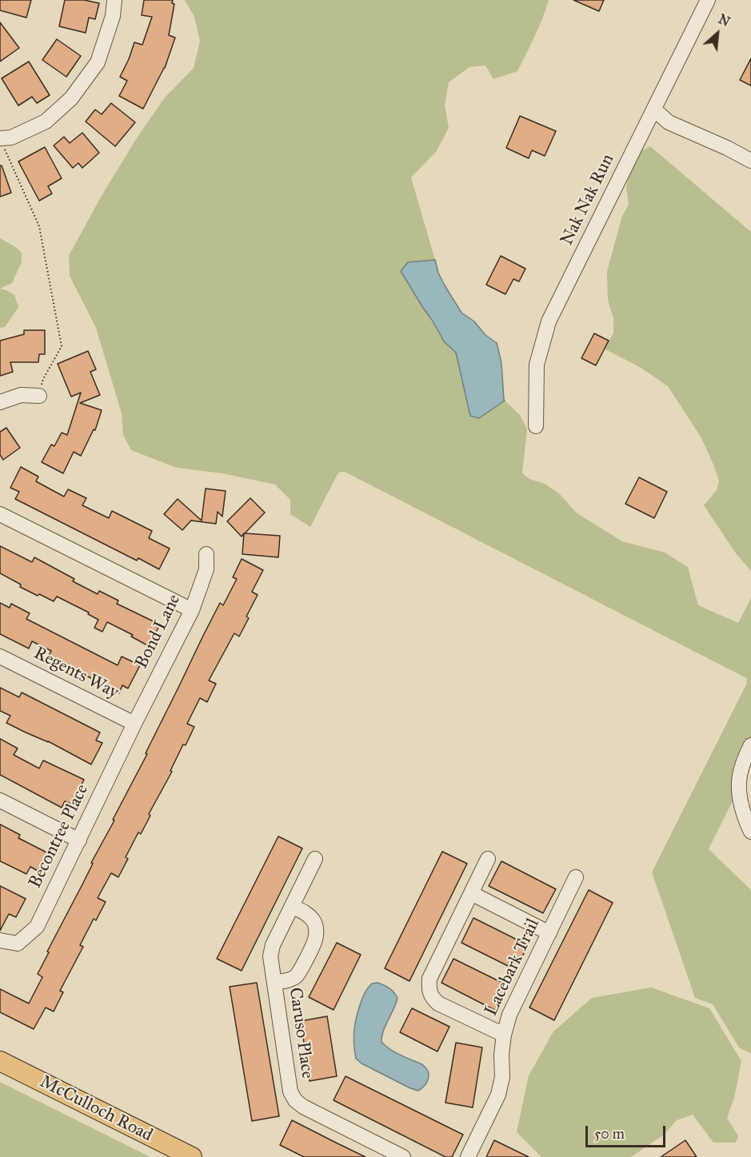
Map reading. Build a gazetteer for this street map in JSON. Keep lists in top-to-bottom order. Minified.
{"streets":{"main road":["McCulloch Road"],"street":["Nak Nak Run","Bond Lane","Regents Way","Becontree Place","Lacebark Trail","Caruso Place"]},"crossings":[["Bond Lane","Regents Way"],["Bond Lane","Becontree Place"],["Regents Way","Becontree Place"]],"scale_bar":"50 m","north":"top right"}
